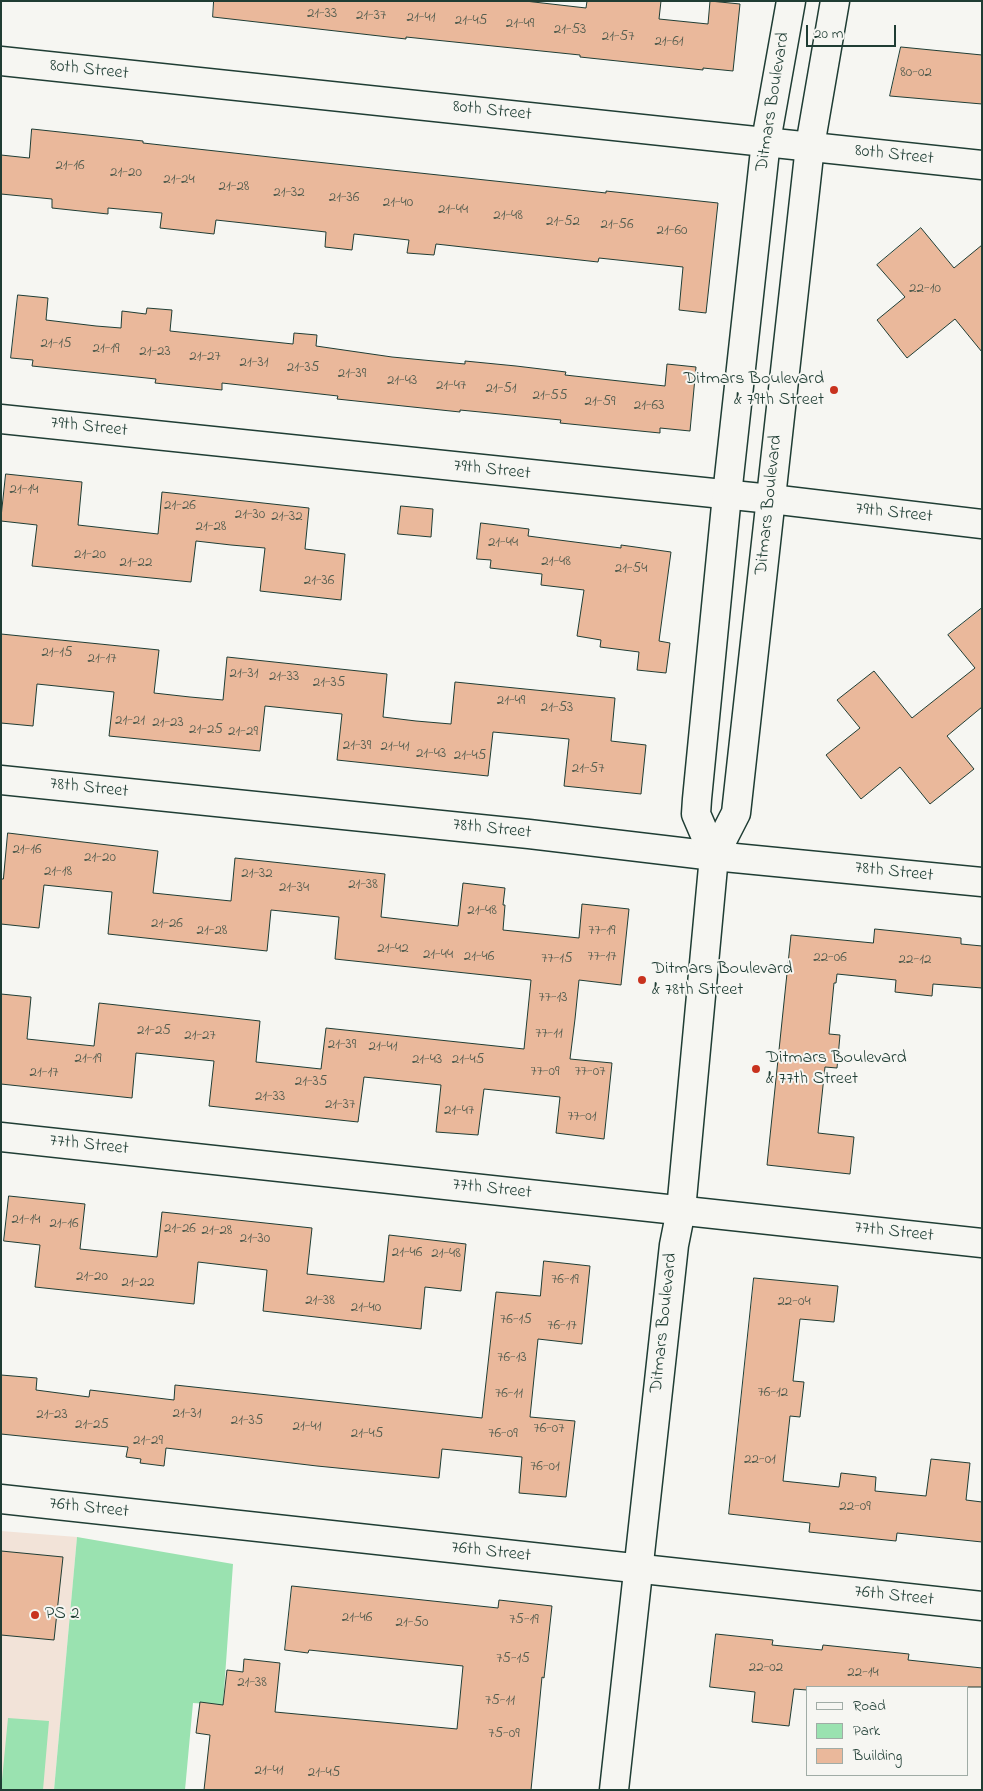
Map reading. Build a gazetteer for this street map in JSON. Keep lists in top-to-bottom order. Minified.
{"streets":{"street":["80th Street","Ditmars Boulevard","79th Street","78th Street","77th Street","76th Street"]},"crossings":[["80th Street","Ditmars Boulevard"],["Ditmars Boulevard","79th Street"],["Ditmars Boulevard","78th Street"],["Ditmars Boulevard","77th Street"],["Ditmars Boulevard","76th Street"]],"places":["Ditmars Boulevard & 79th Street","Ditmars Boulevard & 78th Street","Ditmars Boulevard & 77th Street","PS 2"],"house_numbers":["21-33","21-37","21-41","21-45","21-49","21-53","21-57","21-61","80-02","21-16","21-20","21-24","21-28","21-32","21-36","21-40","21-44","21-48","21-52","21-56","21-60","22-10","21-15","21-19","21-23","21-27","21-31","21-35","21-39","21-43","21-47","21-51","21-55","21-59","21-63","21-14","21-26","21-30","21-32","21-28","21-44","21-20","21-48","21-22","21-54","21-36","21-15","21-17","21-31","21-33","21-35","21-49","21-53","21-21","21-23","21-25","21-29","21-39","21-41","21-43","21-45","21-57","21-16","21-20","21-18","21-32","21-38","21-34","21-48","21-26","21-28","77-19","21-42","21-44","21-46","77-17","22-06","77-15","22-12","77-13","21-25","77-11","21-27","21-39","21-41","21-19","21-43","21-45","77-09","77-07","21-17","21-35","21-33","21-37","21-47","77-01","21-14","21-16","21-26","21-28","21-30","21-46","21-48","21-20","76-19","21-22","21-38","22-04","21-40","76-15","76-17","76-13","76-12","76-11","21-31","21-23","21-35","21-25","21-41","76-07","21-45","76-09","21-29","22-01","76-01","22-09","21-46","75-19","21-50","75-15","22-02","22-14","21-38","75-11","75-09","21-41","21-45"],"legend":["Road","Park","Building"],"scale_bar":"20 m"}
